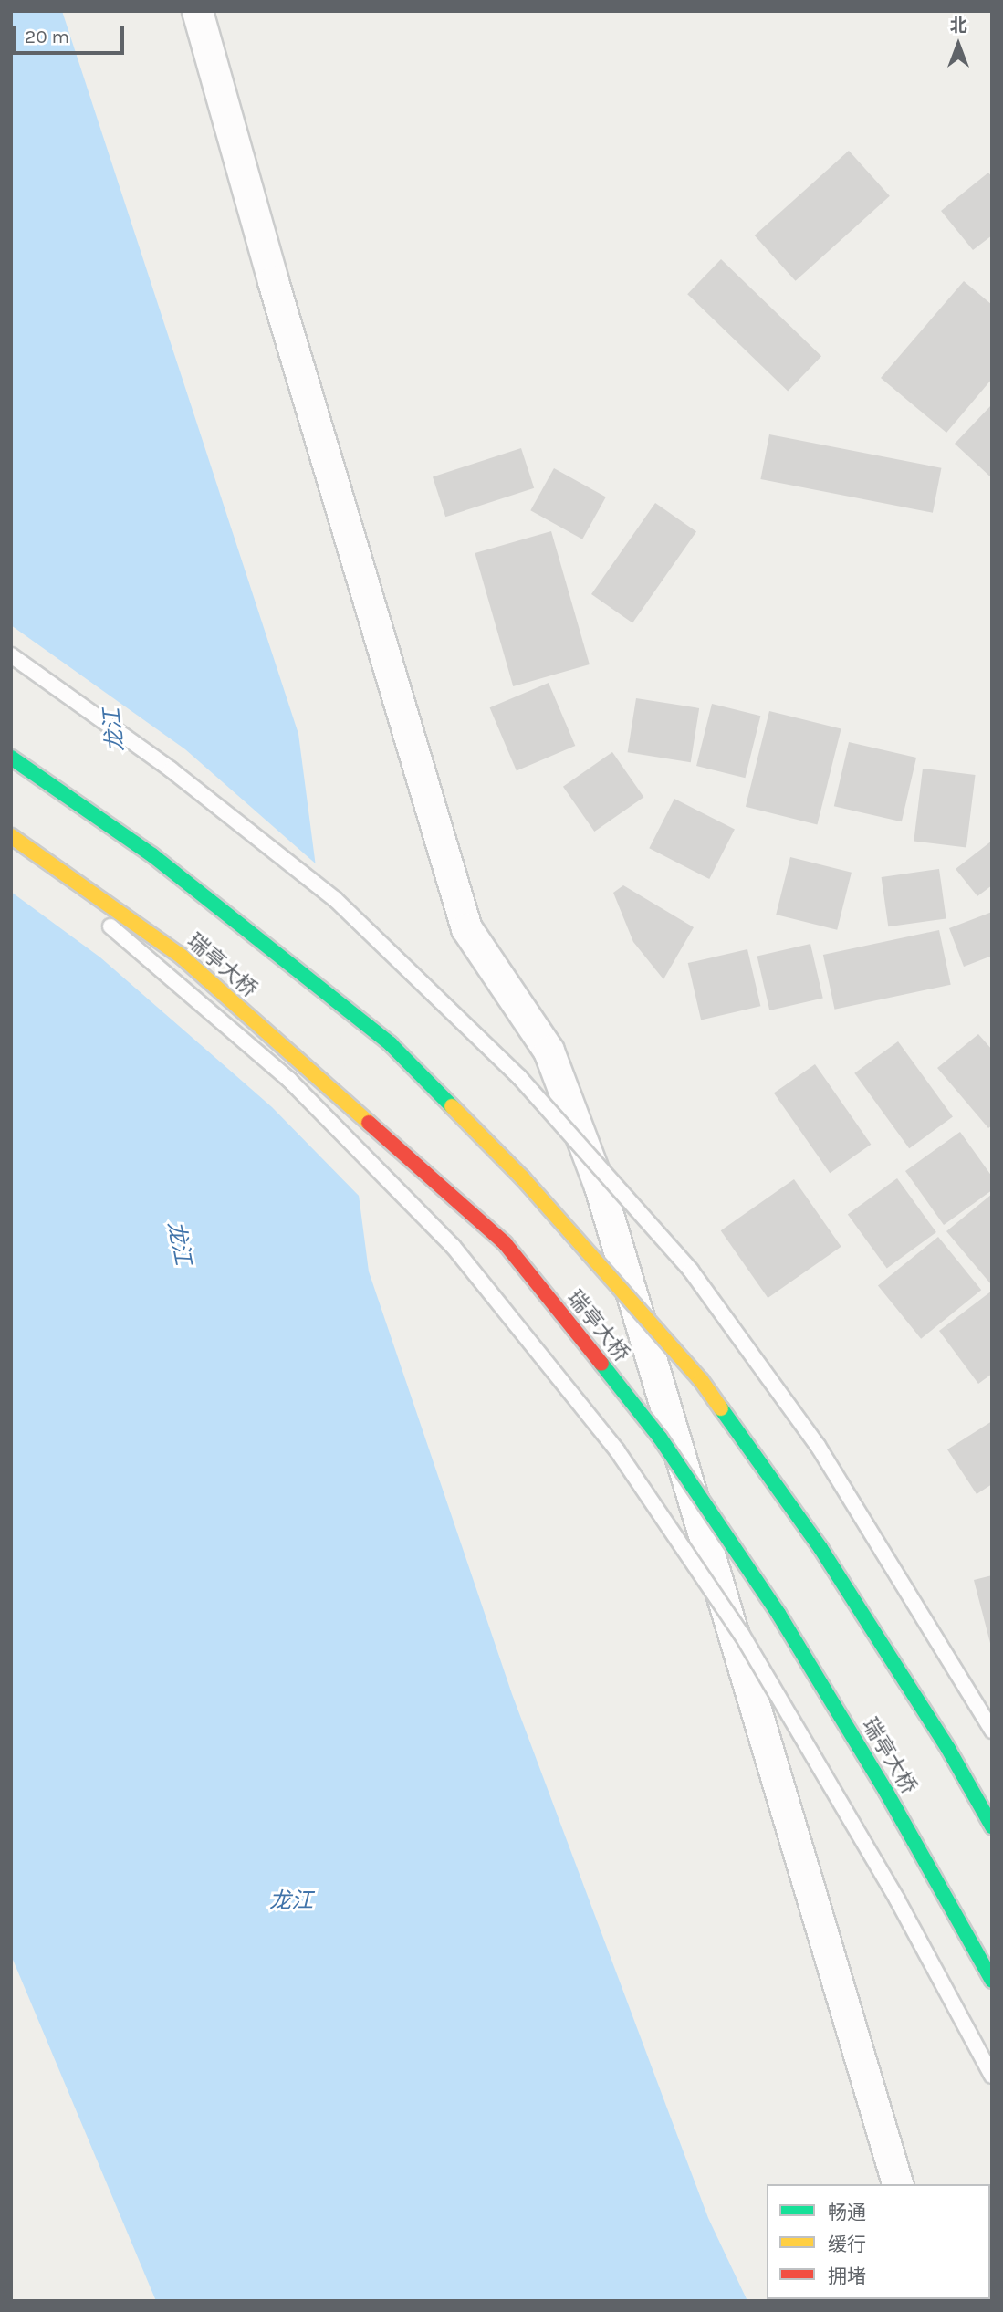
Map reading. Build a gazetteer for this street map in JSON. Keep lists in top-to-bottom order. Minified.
{"streets":{"main road":["瑞亭大桥"]},"water":["龙江"],"legend":["畅通","缓行","拥堵"],"scale_bar":"20 m","north":"top"}
